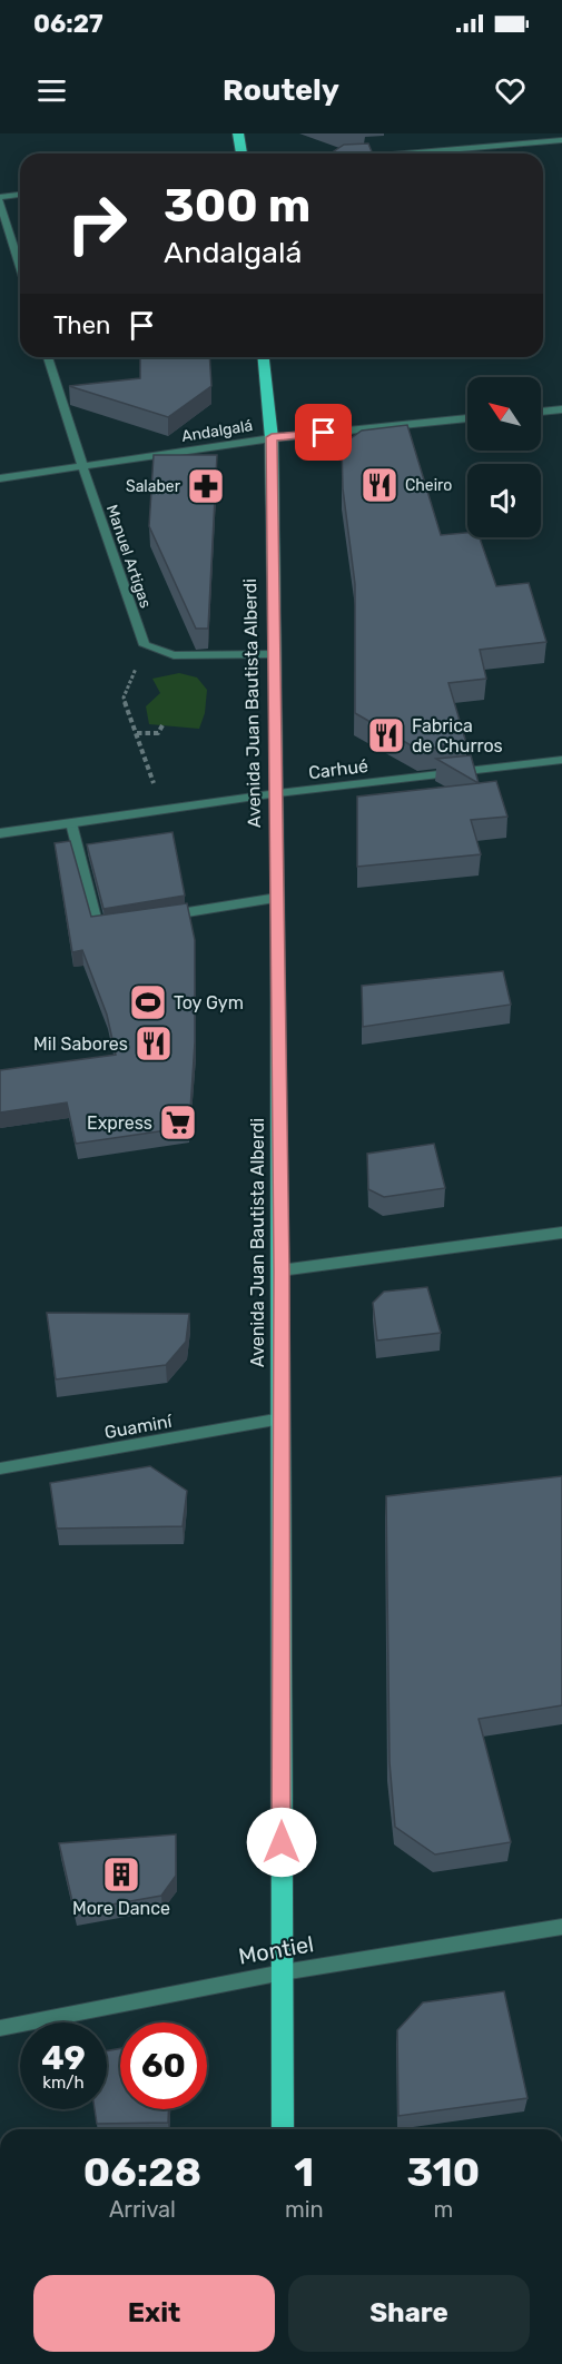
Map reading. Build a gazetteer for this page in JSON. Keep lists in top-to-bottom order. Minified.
{"streets":{"main road":["Avenida Juan Bautista Alberdi"],"street":["Andalgalá","Manuel Artigas","Carhué","Guaminí","Montiel"]},"crossings":[["Andalgalá","Manuel Artigas"],["Andalgalá","Avenida Juan Bautista Alberdi"],["Avenida Juan Bautista Alberdi","Carhué"],["Avenida Juan Bautista Alberdi","Guaminí"],["Avenida Juan Bautista Alberdi","Montiel"]],"places":{"restaurant":["Cheiro","Fabrica de Churros","Mil Sabores"],"pharmacy":["Salaber"],"sports":["Toy Gym"],"supermarket":["Express"],"building":["More Dance"]},"north":"top left","page":{"status":"06:27","header":"Routely","turn":["300 m","Andalgalá"],"then":"Then","speed":"49 km/h","limit":"60","eta":["06:28","Arrival","1","min","310","m"],"buttons":["Exit","Share"]}}
